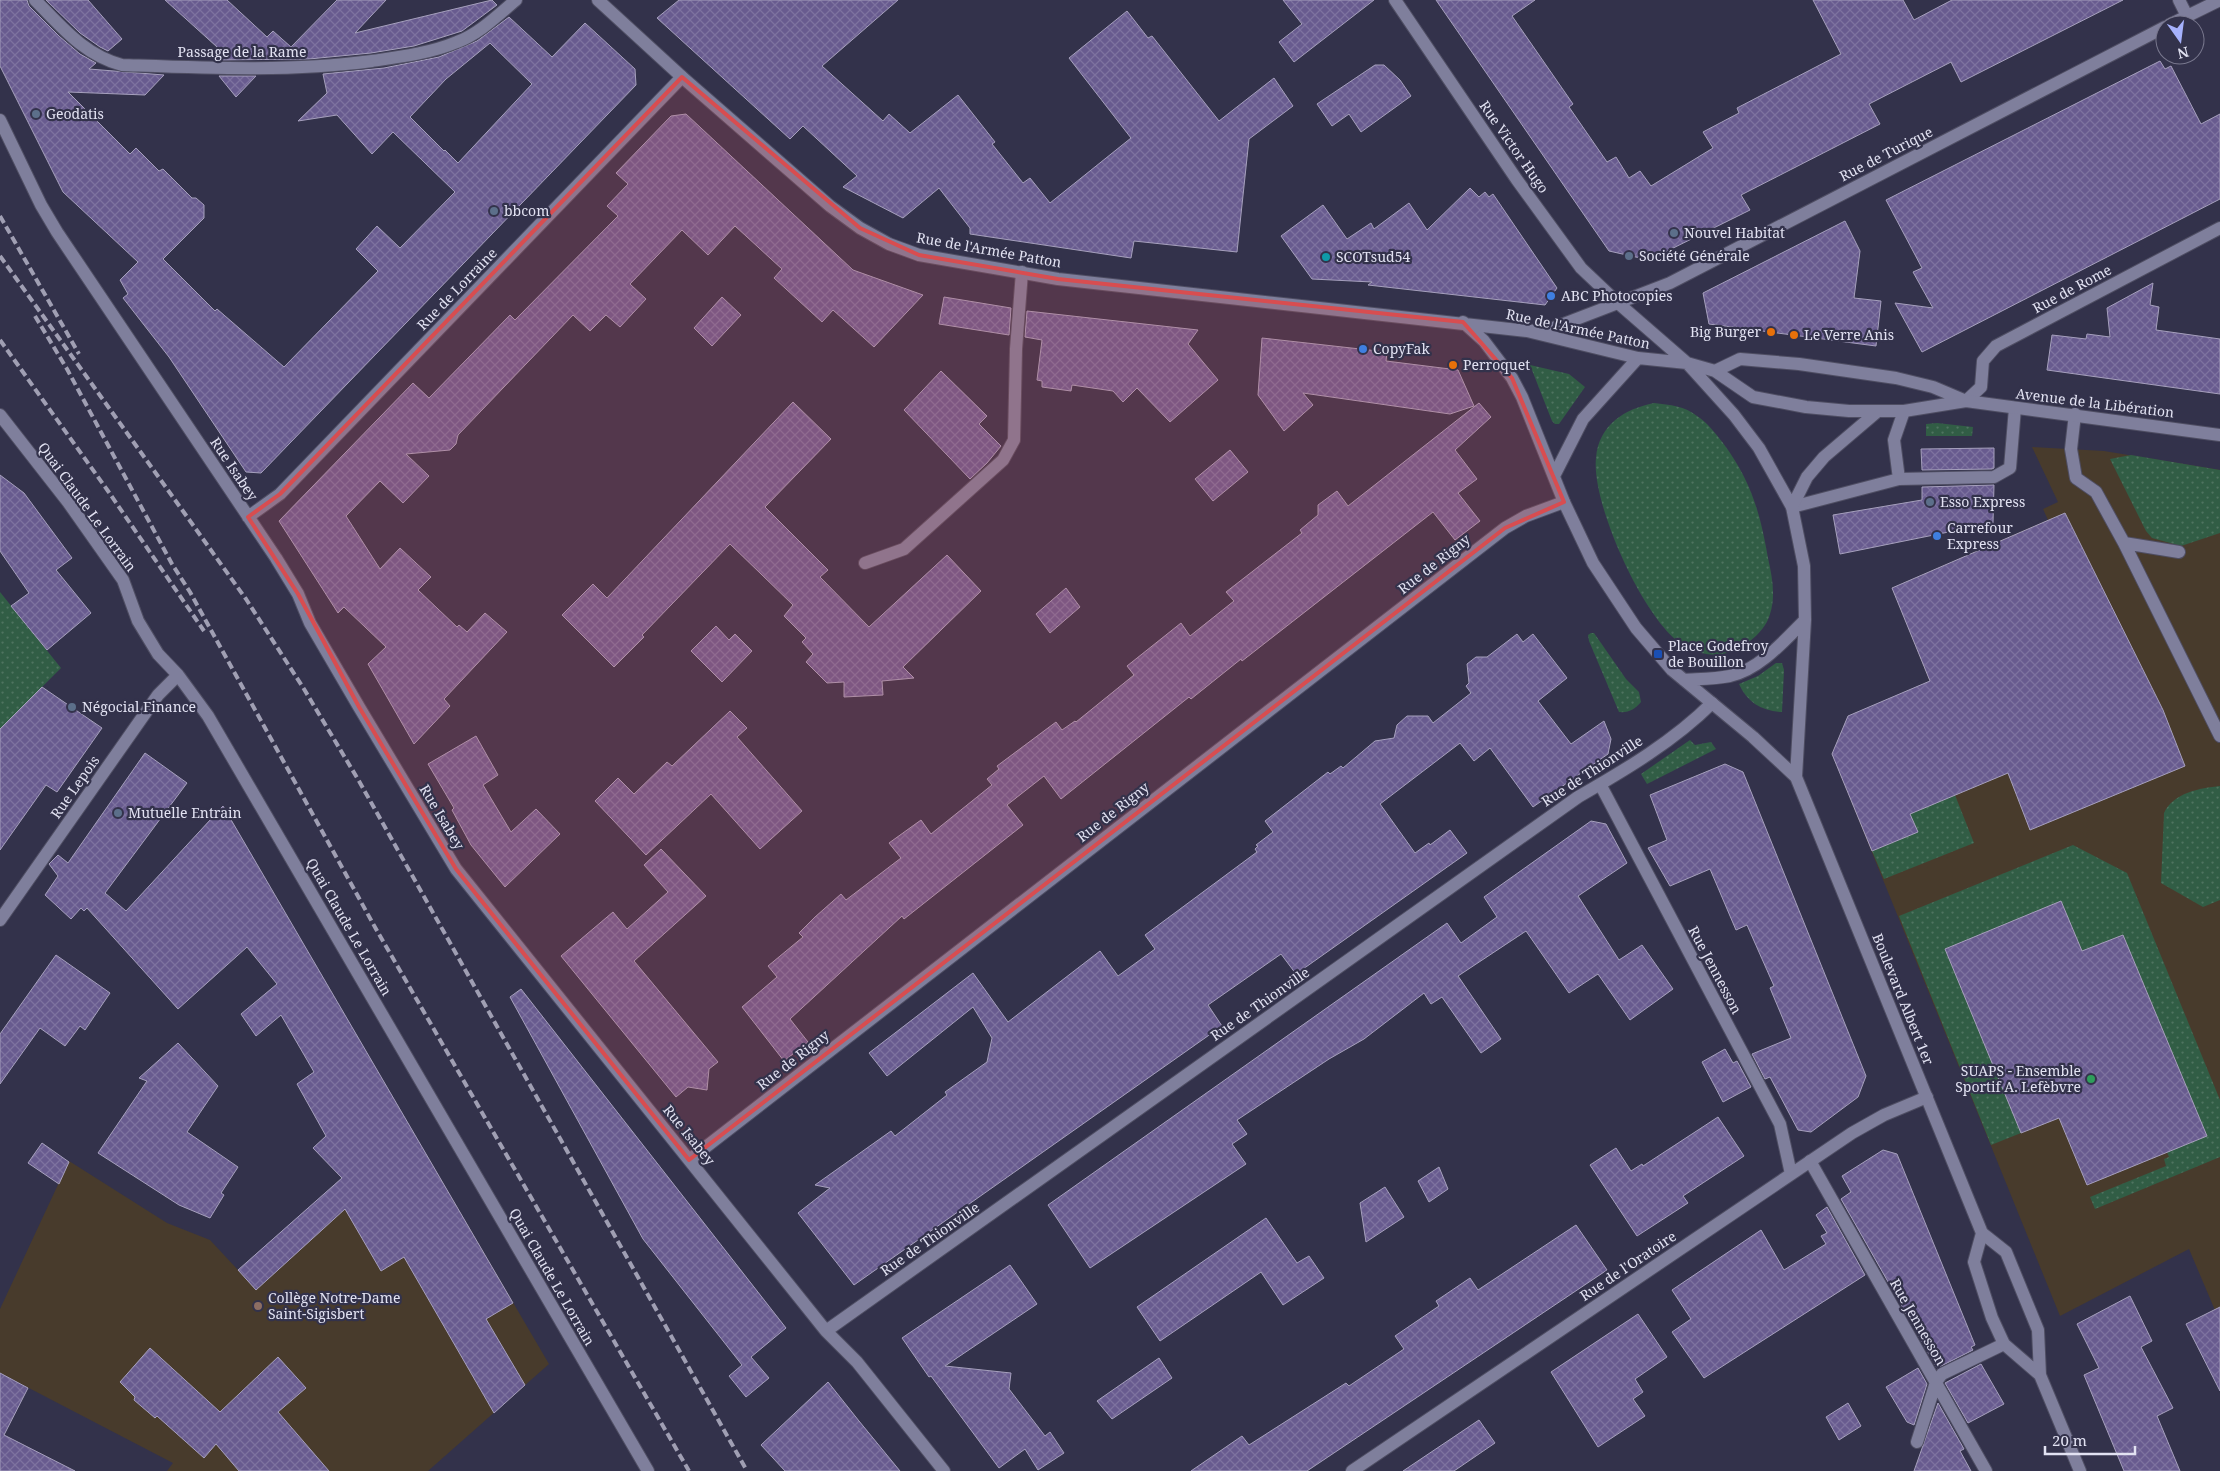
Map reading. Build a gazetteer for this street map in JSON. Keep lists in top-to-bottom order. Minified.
{"streets":{"street":["Passage de la Rame","Rue Victor Hugo","Rue de Turique","Rue de l'Armée Patton","Rue de Lorraine","Rue de Rome","Avenue de la Libération","Rue Isabey","Quai Claude Le Lorrain","Rue de Rigny","Rue de Thionville","Rue Lepois","Rue Jennesson","Boulevard Albert 1er","Rue de l'Oratoire"]},"crossings":[["Rue Victor Hugo","Rue de Turique"],["Rue Victor Hugo","Rue de l'Armée Patton"],["Rue de l'Armée Patton","Rue de Lorraine"],["Rue de l'Armée Patton","Avenue de la Libération"],["Rue de Lorraine","Rue Isabey"],["Rue de Rome","Avenue de la Libération"],["Rue Isabey","Rue de Rigny"],["Rue Isabey","Rue de Thionville"],["Quai Claude Le Lorrain","Rue Lepois"],["Rue de Thionville","Rue Jennesson"],["Rue de Thionville","Boulevard Albert 1er"],["Rue Jennesson","Rue de l'Oratoire"],["Boulevard Albert 1er","Rue de l'Oratoire"]],"places":{"other":["Geodatis","bbcom","Nouvel Habitat","Société Générale","SCOTsud54","ABC Photocopies","Big Burger","Le Verre Anis","CopyFak","Perroquet","Esso Express","Carrefour Express","Négocial Finance","Mutuelle Entrain","SUAPS - Ensemble Sportif A. Lefèbvre","Collège Notre-Dame Saint-Sigisbert"],"transit":["Place Godefroy de Bouillon"]},"scale_bar":"20 m","north":"bottom"}
